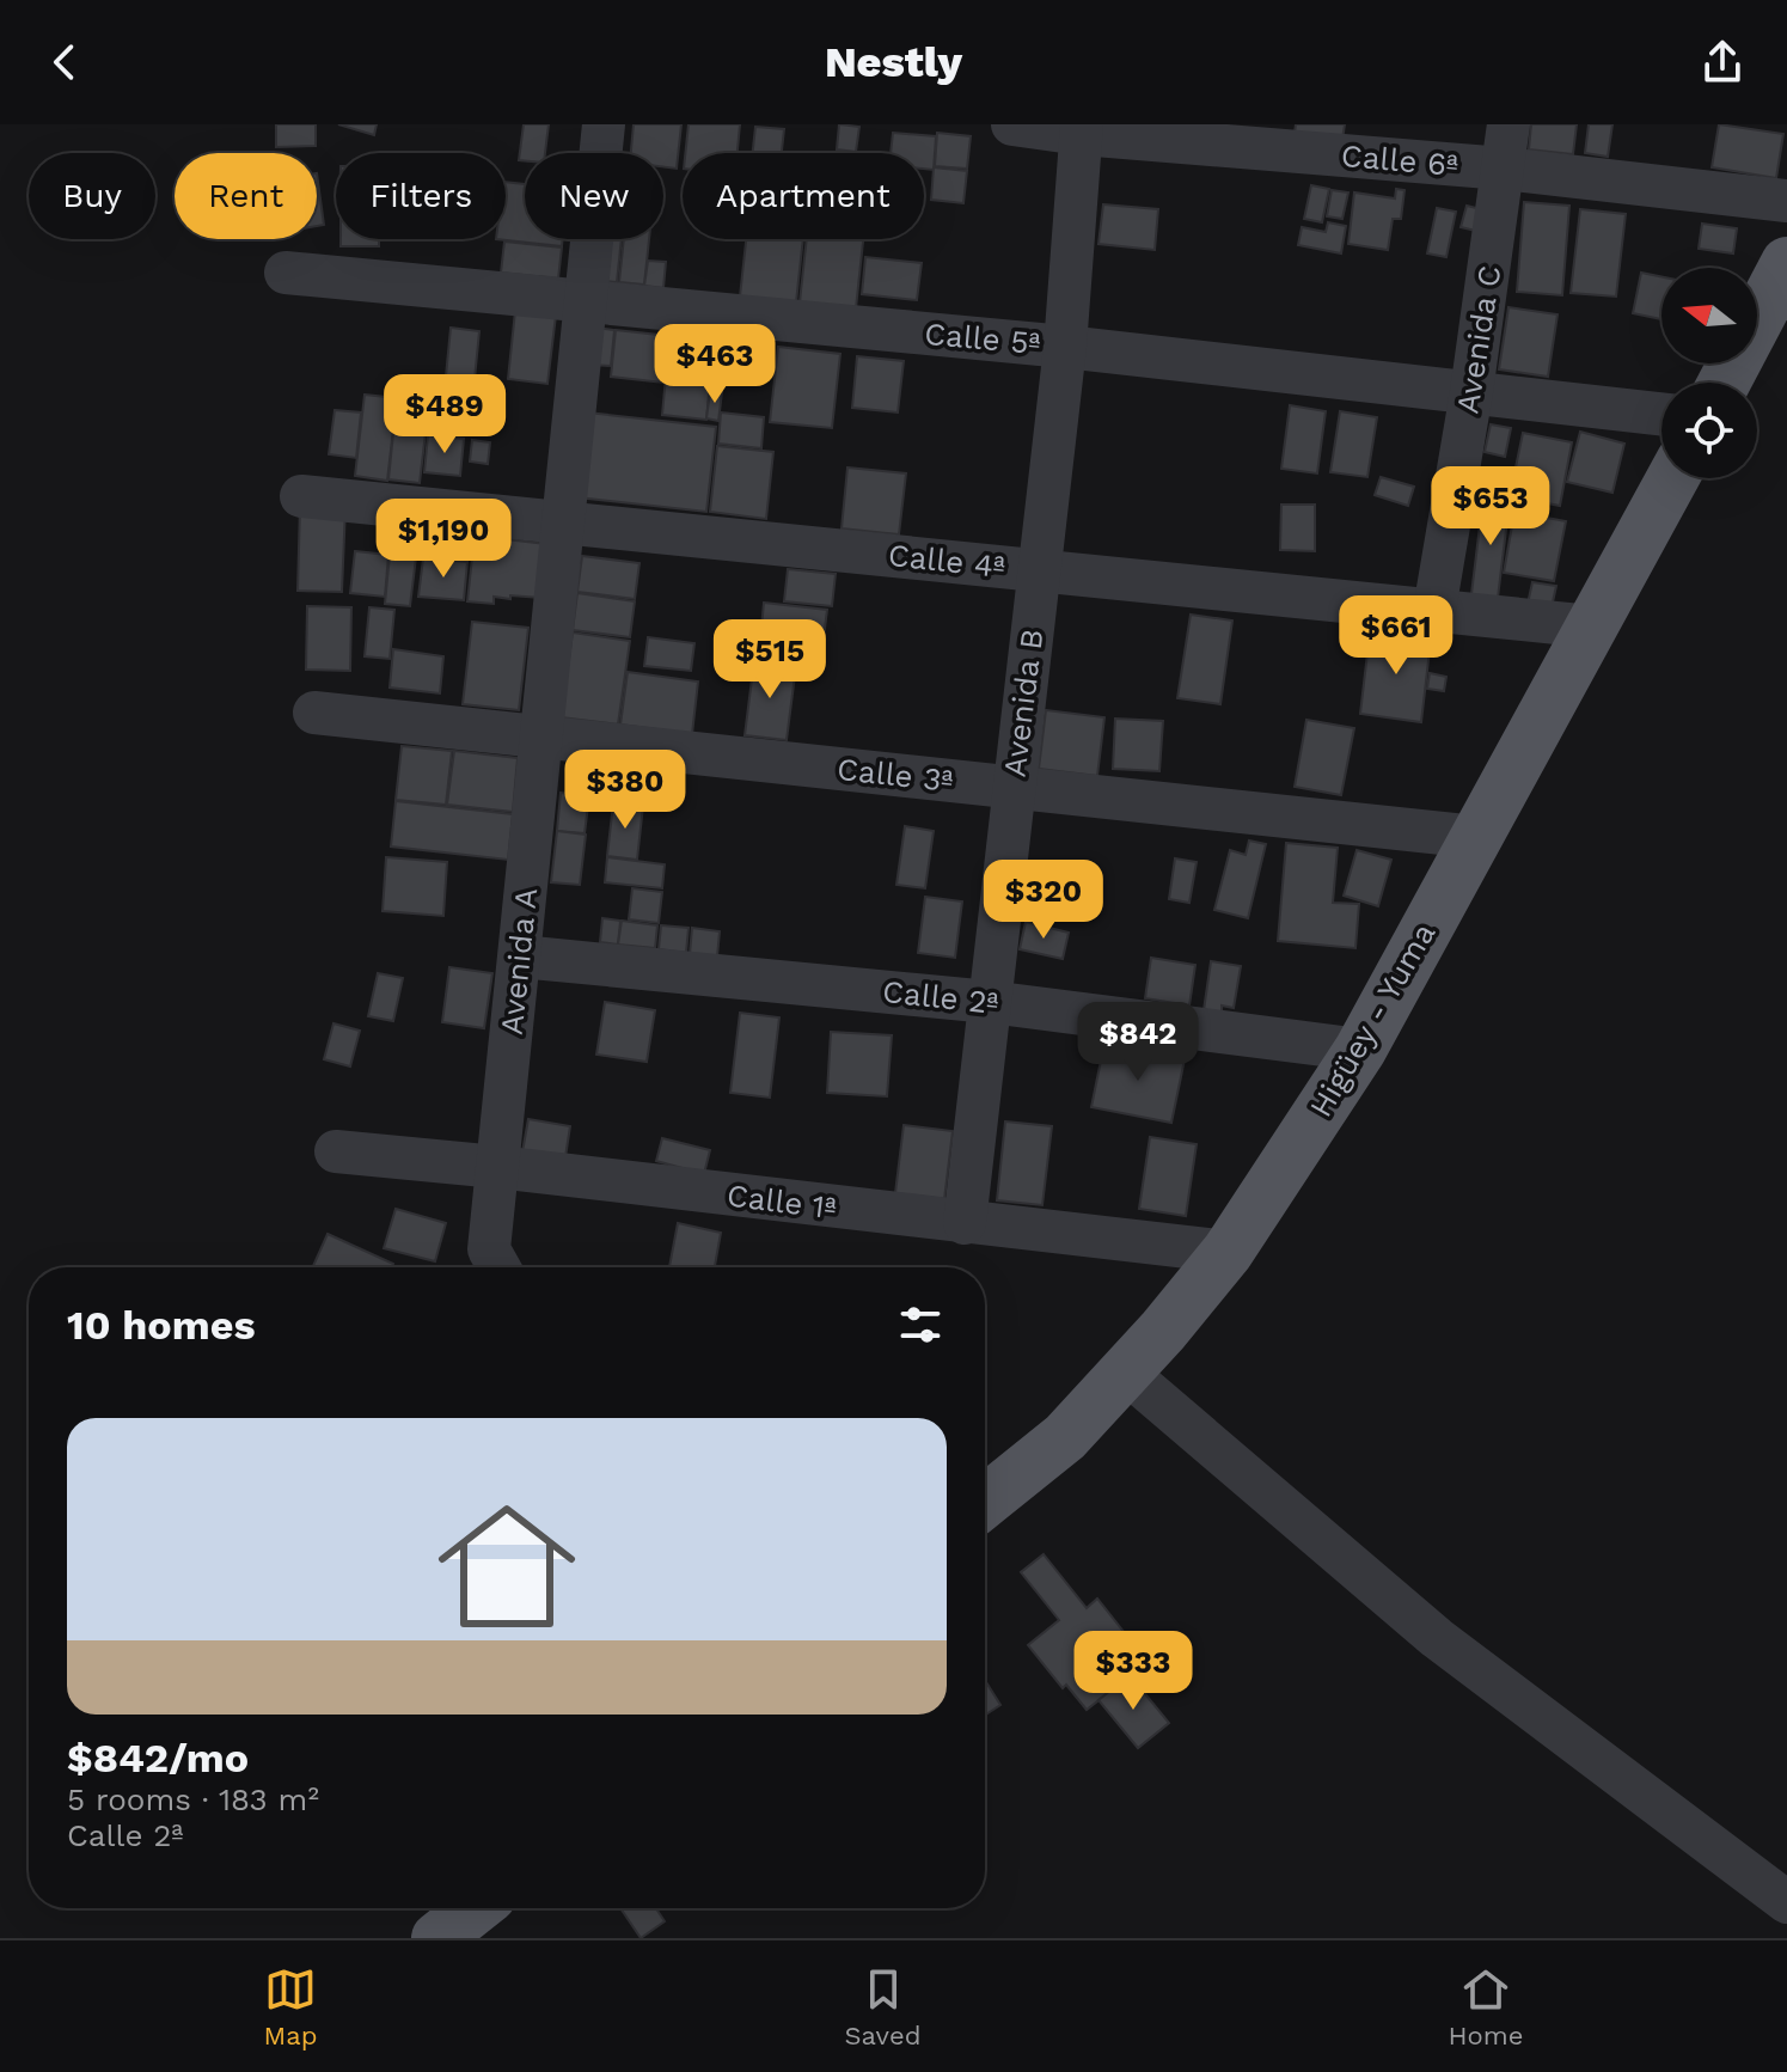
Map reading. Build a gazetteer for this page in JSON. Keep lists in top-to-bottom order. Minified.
{"streets":{"main road":["Higüey - Yuma"],"street":["Calle 6ª","Calle 5ª","Avenida C","Calle 4ª","Avenida B","Calle 3ª","Avenida A","Calle 2ª","Calle 1ª"]},"crossings":[["Calle 6ª","Avenida C"],["Calle 6ª","Avenida B"],["Calle 5ª","Avenida C"],["Calle 5ª","Avenida B"],["Calle 5ª","Avenida A"],["Avenida C","Calle 4ª"],["Calle 4ª","Avenida B"],["Calle 4ª","Avenida A"],["Calle 4ª","Higüey - Yuma"],["Avenida B","Calle 3ª"],["Avenida B","Calle 2ª"],["Avenida B","Calle 1ª"],["Calle 3ª","Avenida A"],["Calle 3ª","Higüey - Yuma"],["Avenida A","Calle 2ª"],["Avenida A","Calle 1ª"],["Calle 2ª","Higüey - Yuma"],["Higüey - Yuma","Calle 1ª"]],"north":"left","page":{"header":"Nestly","chip":["Buy","Rent","Filters","New","Apartment"],"price":["$463","$489","$653","$1,190","$661","$515","$380","$320","$842","$333"],"heading":"10 homes","list":[{"name":"$842/mo","note":"5 rooms · 183 m² · Calle 2ª"}],"tabs":["Map","Saved","Home"]}}
